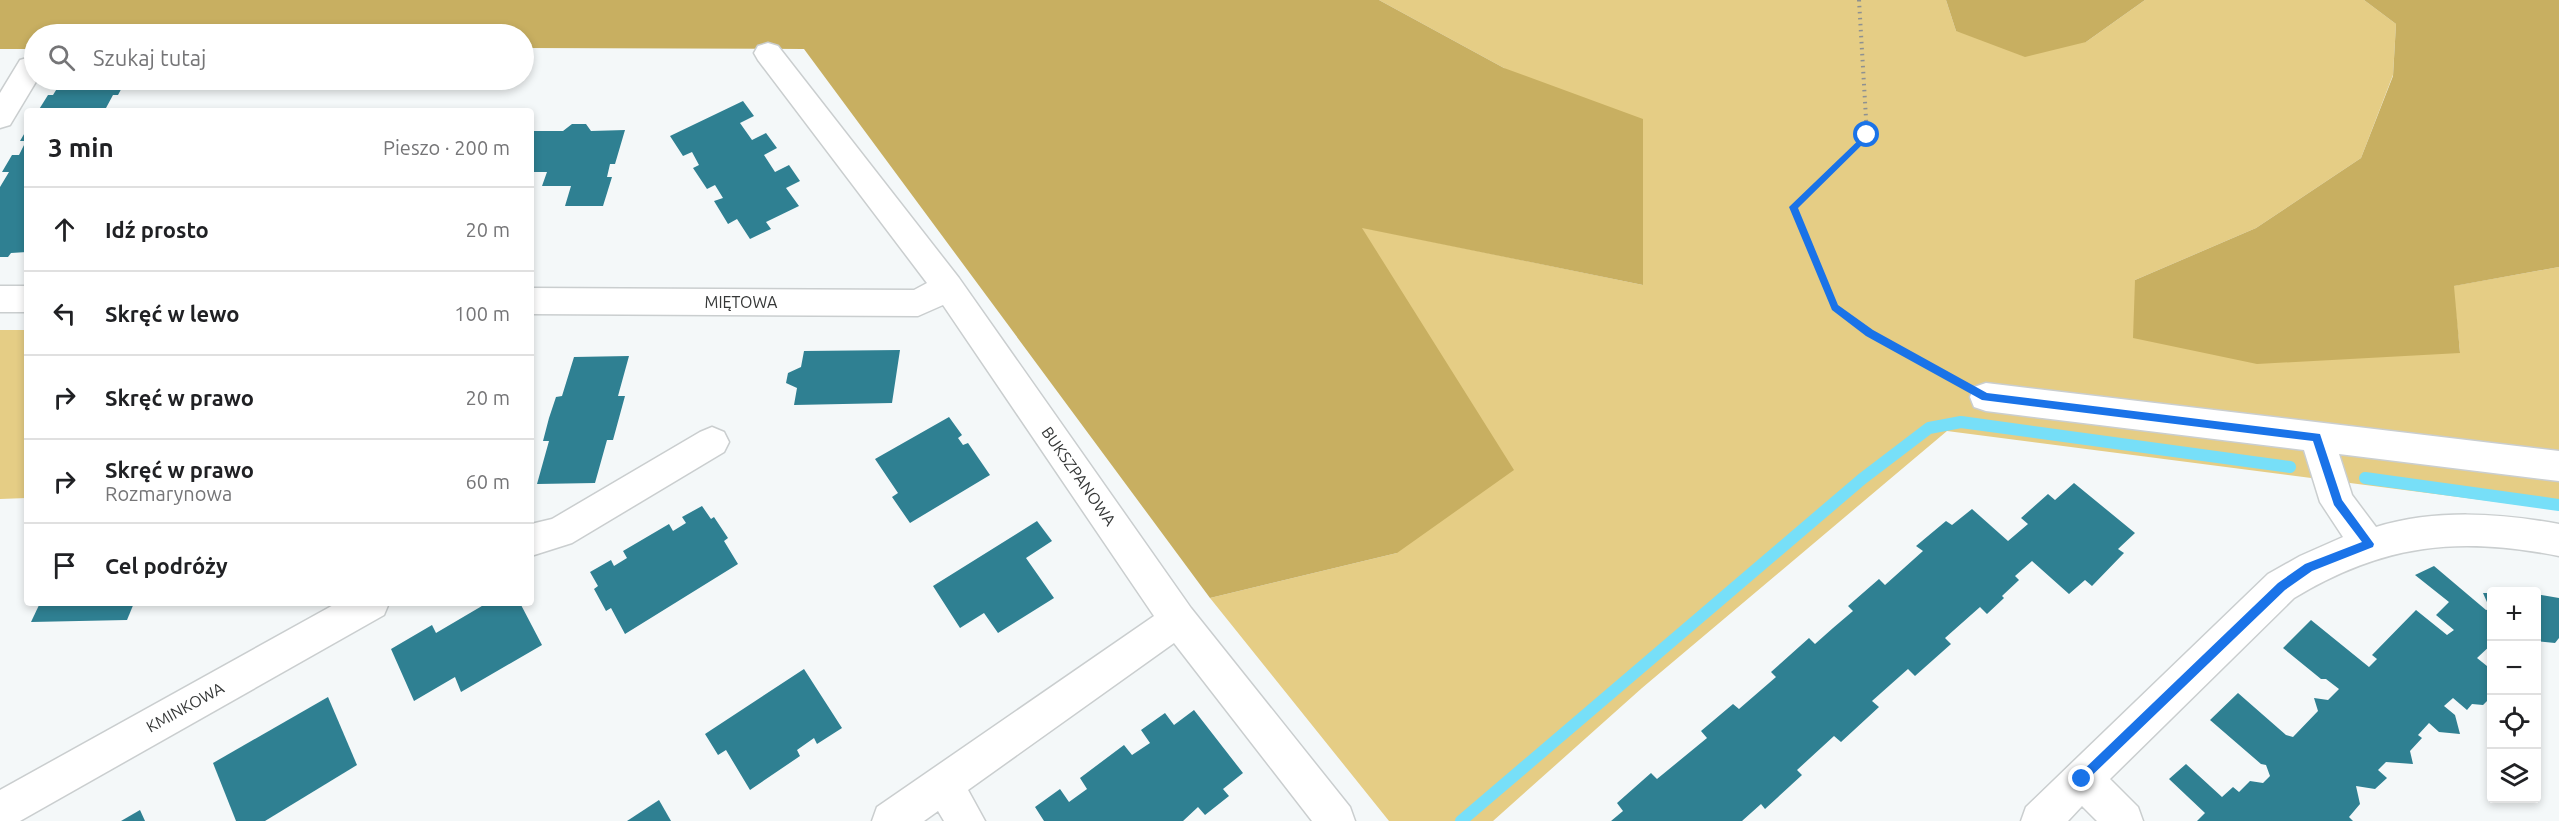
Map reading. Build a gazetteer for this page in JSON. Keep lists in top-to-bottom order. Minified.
{"streets":{"street":["MIĘTOWA","BUKSZPANOWA","KMINKOWA"]},"crossings":[["MIĘTOWA","BUKSZPANOWA"]],"page":{"search":"Szukaj tutaj","heading":["3 min","Pieszo · 200 m"],"list":[["Idź prosto","20 m"],["Skręć w lewo","100 m"],["Skręć w prawo","20 m"],["Skręć w prawo","Rozmarynowa","60 m"],"Cel podróży"],"map_buttons":["+","−"]}}
